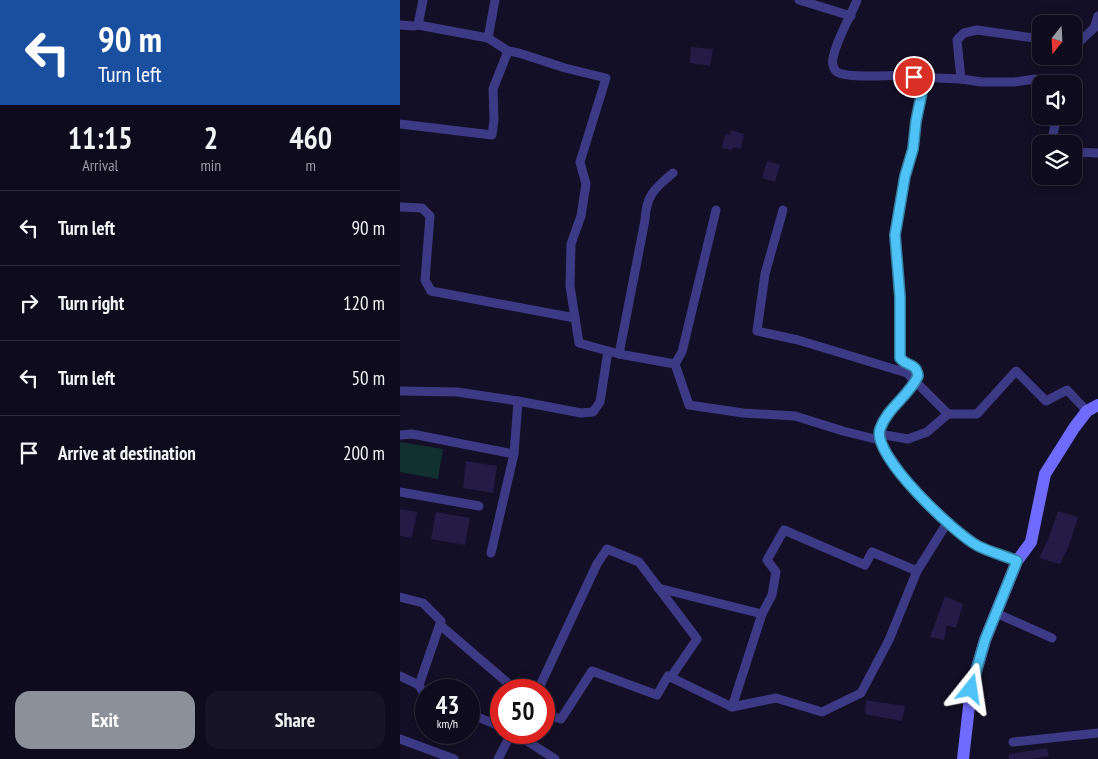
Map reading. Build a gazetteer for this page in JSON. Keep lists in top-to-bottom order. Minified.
{"north":"bottom","page":{"turn":["90 m","Turn left"],"eta":["11:15","Arrival","2","min","460","m"],"list":[{"name":"Turn left","value":"90 m"},{"name":"Turn right","value":"120 m"},{"name":"Turn left","value":"50 m"},{"name":"Arrive at destination","value":"200 m"}],"speed":"43 km/h","limit":"50","buttons":["Exit","Share"]}}
